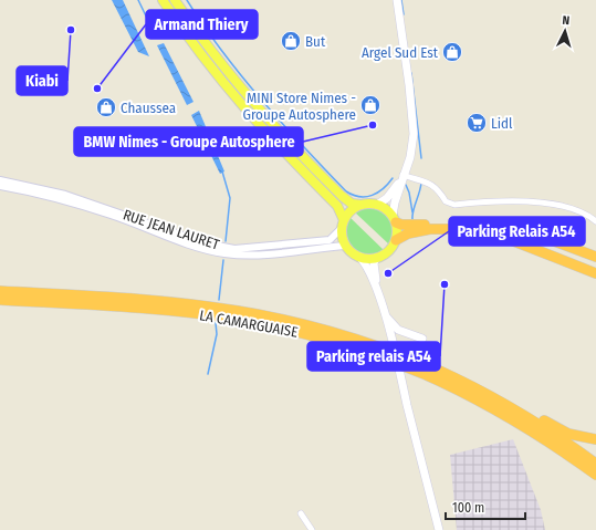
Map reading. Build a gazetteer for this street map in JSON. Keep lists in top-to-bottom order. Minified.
{"streets":{"highway":["LA CAMARGUAISE"],"street":["RUE JEAN LAURET"]},"places":{"other":["Kiabi","Armand Thiery","BMW Nimes - Groupe Autosphere","Parking Relais A54","Parking relais A54"],"shop":["But","Argel Sud Est","MINI Store Nimes - Groupe Autosphere","Chaussea"],"supermarket":["Lidl"]},"scale_bar":"100 m","north":"top"}
